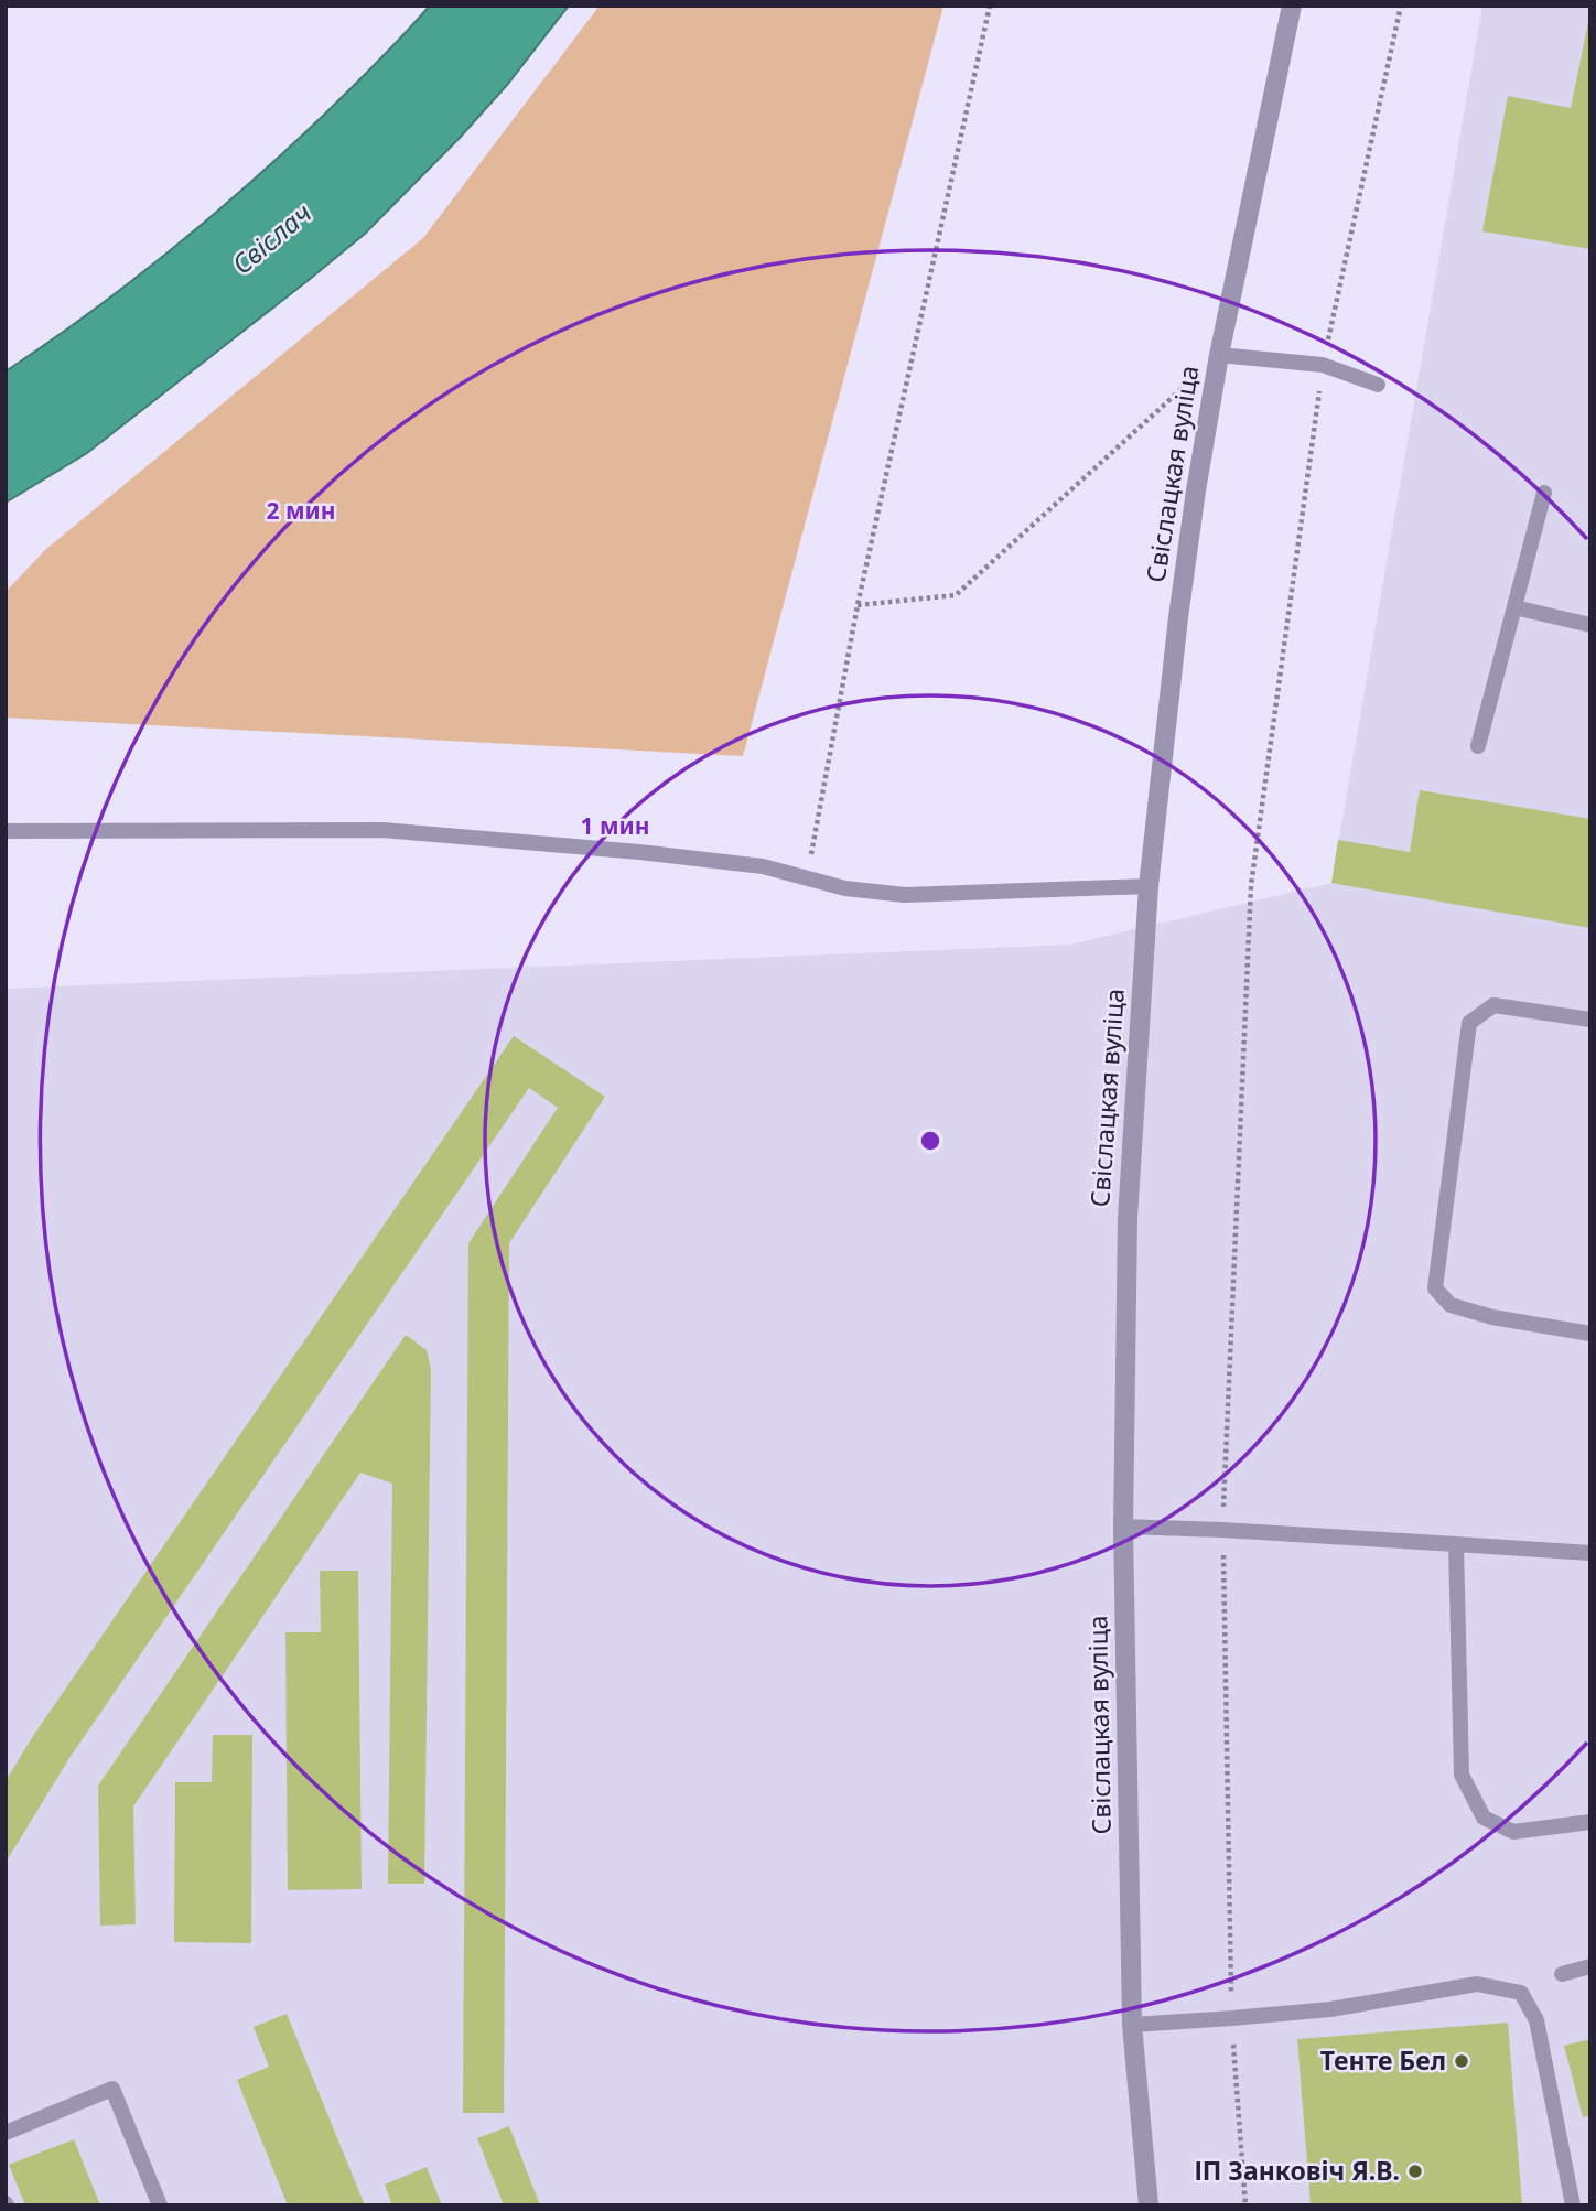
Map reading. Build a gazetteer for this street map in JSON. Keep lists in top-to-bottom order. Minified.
{"streets":{"street":["Свіслацкая вуліца"]},"water":["Свіслач"],"places":["Тенте Бел","ІП Занковіч Я.В."],"rings":["2 мин","1 мин"]}
